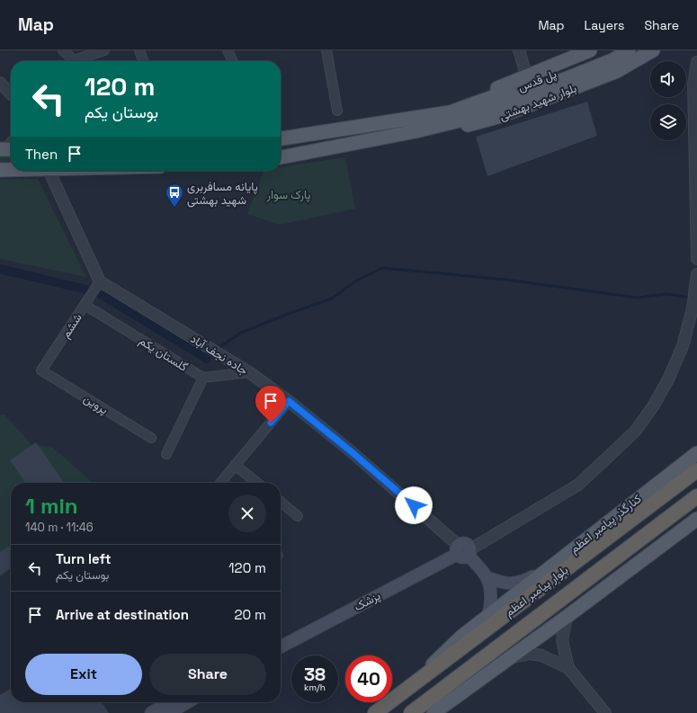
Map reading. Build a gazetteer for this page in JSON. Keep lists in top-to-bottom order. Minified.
{"streets":{"highway":["بلوار پیامبر اعظم"],"main road":["پل قدس","بلوار شهید بهشتی","جاده نجف آباد","کنارگذر پیامبر اعظم","پزشک"],"street":["ششم","گلستان یکم","پروین"]},"crossings":[["پل قدس","بلوار شهید بهشتی"],["ششم","گلستان یکم"],["ششم","جاده نجف آباد"],["ششم","پروین"],["جاده نجف آباد","پزشک"],["کنارگذر پیامبر اعظم","بلوار پیامبر اعظم"]],"parks":["پارک سوار"],"places":{"bus stop":["پایانه مسافربری شهید بهشتی"]},"page":{"header":"Map","nav":["Map","Layers","Share"],"turn":["120 m","بوستان یکم"],"then":"Then","heading":["1 min","140 m · 11:46"],"list":[{"name":"Turn left","note":"بوستان یکم","value":"120 m"},{"name":"Arrive at destination","value":"20 m"}],"buttons":["Exit","Share"],"speed":"38 km/h","limit":"40"}}
